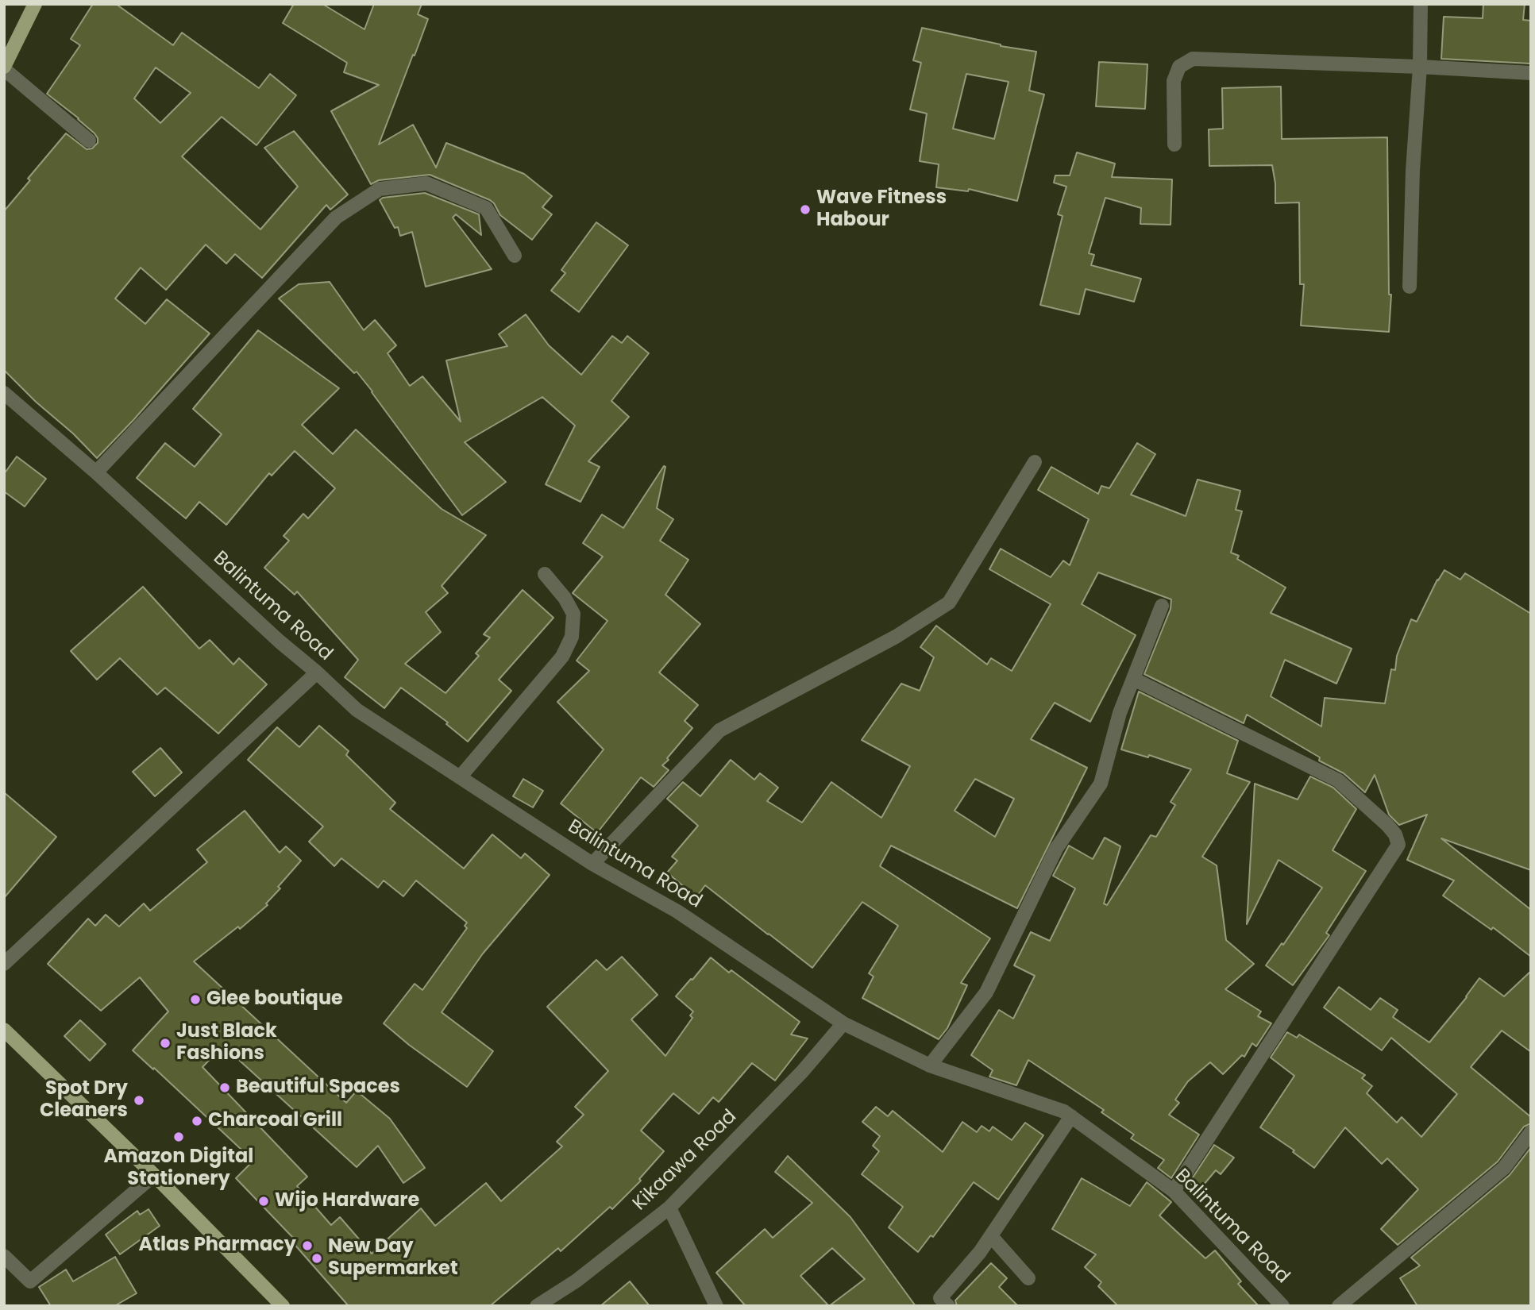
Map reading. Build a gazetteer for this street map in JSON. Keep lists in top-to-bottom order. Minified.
{"streets":{"street":["Balintuma Road","Kikaawa Road"]},"crossings":[["Balintuma Road","Kikaawa Road"]],"places":["Wave Fitness Habour","Glee boutique","Just Black Fashions","Beautiful Spaces","Spot Dry Cleaners","Charcoal Grill","Amazon Digital Stationery","Wijo Hardware","Atlas Pharmacy","New Day Supermarket"]}
